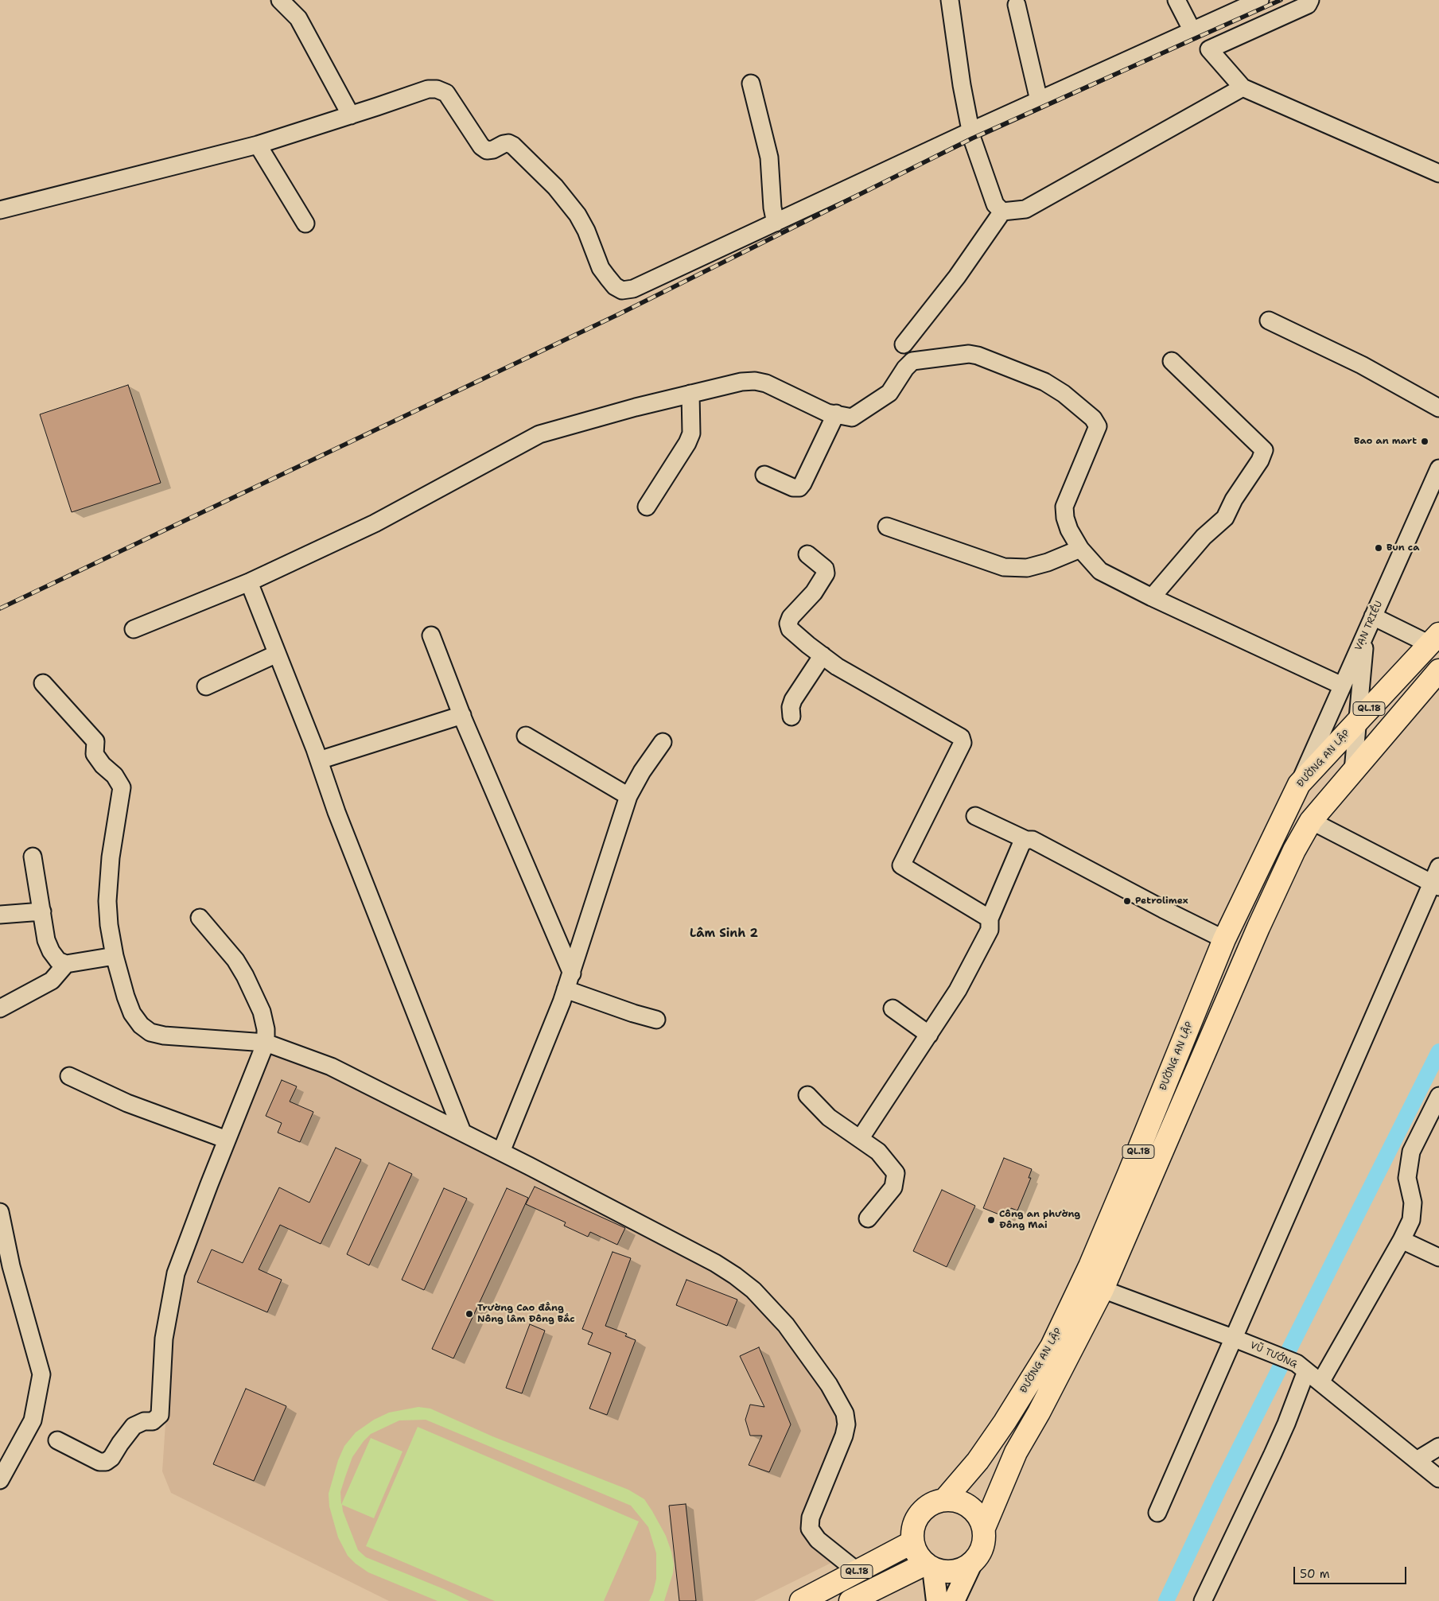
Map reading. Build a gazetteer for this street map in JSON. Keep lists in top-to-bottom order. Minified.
{"streets":{"highway":["QL.18","ĐƯỜNG AN LẬP"],"street":["VẠN TRIỀU","VŨ TƯỚNG"]},"crossings":[["VẠN TRIỀU","ĐƯỜNG AN LẬP"],["QL.18","ĐƯỜNG AN LẬP"],["ĐƯỜNG AN LẬP","VŨ TƯỚNG"]],"districts":["Lâm Sinh 2"],"places":["Bao an mart","Bun ca","Petrolimex","Công an phường Đông Mai","Trường Cao đẳng Nông lâm Đông Bắc"],"scale_bar":"50 m"}
